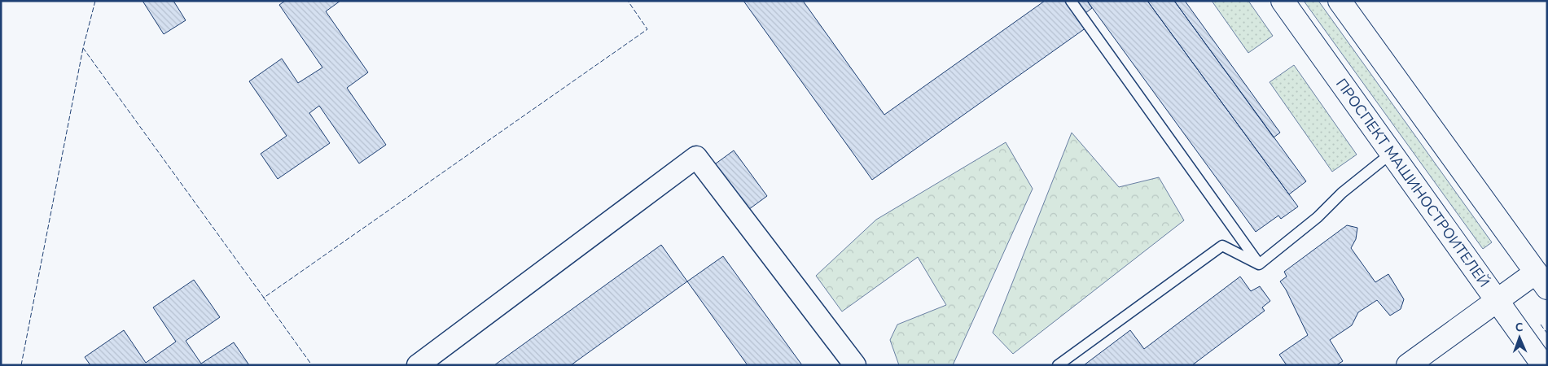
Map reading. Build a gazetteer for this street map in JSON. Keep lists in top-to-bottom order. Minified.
{"streets":{"main road":["ПРОСПЕКТ МАШИНОСТРОИТЕЛЕЙ"]},"north":"top"}
